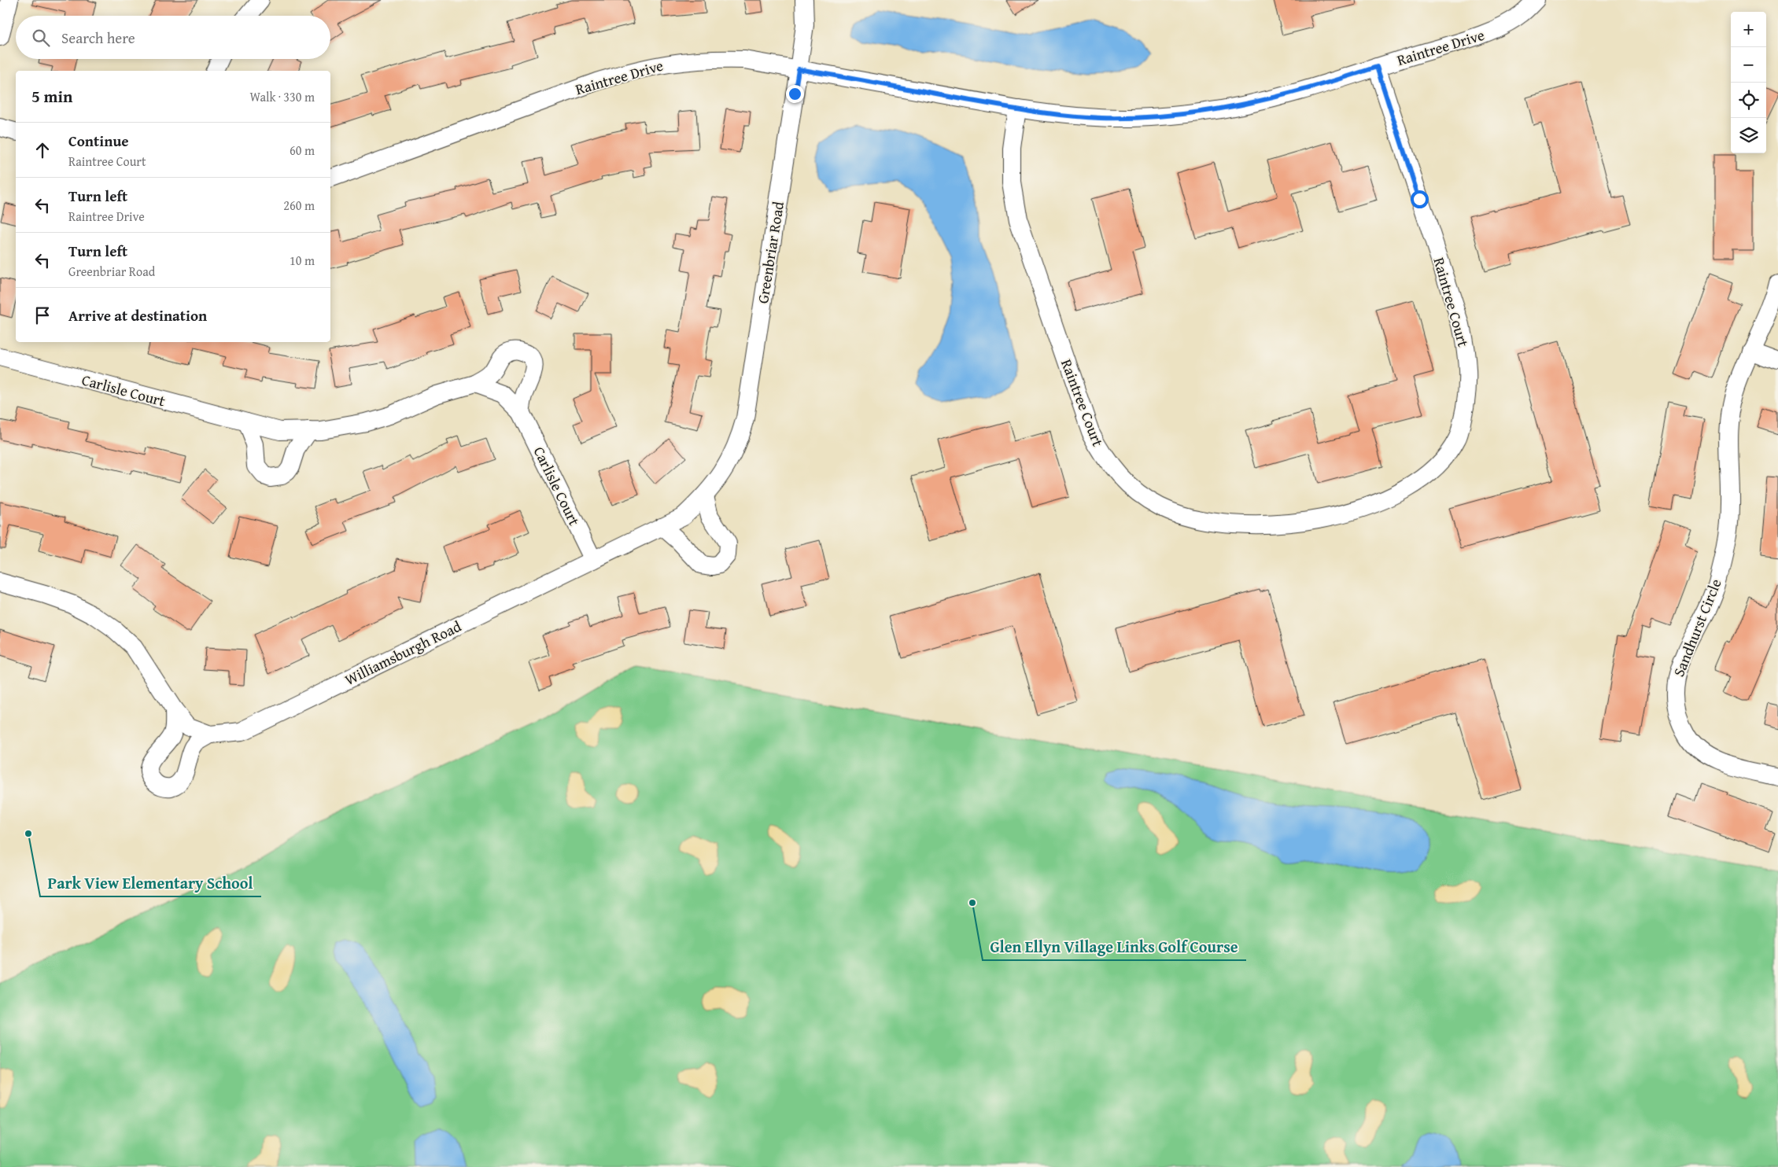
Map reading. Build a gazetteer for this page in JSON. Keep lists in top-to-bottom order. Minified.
{"streets":{"street":["Raintree Drive","Greenbriar Road","Raintree Court","Carlisle Court","Sandhurst Circle","Williamsburgh Road"]},"crossings":[["Raintree Drive","Greenbriar Road"],["Raintree Drive","Raintree Court"],["Greenbriar Road","Carlisle Court"],["Greenbriar Road","Williamsburgh Road"],["Carlisle Court","Williamsburgh Road"]],"places":["Park View Elementary School","Glen Ellyn Village Links Golf Course"],"page":{"map_buttons":["+","−"],"search":"Search here","heading":["5 min","Walk · 330 m"],"list":[["Continue","Raintree Court","60 m"],["Turn left","Raintree Drive","260 m"],["Turn left","Greenbriar Road","10 m"],"Arrive at destination"]}}
